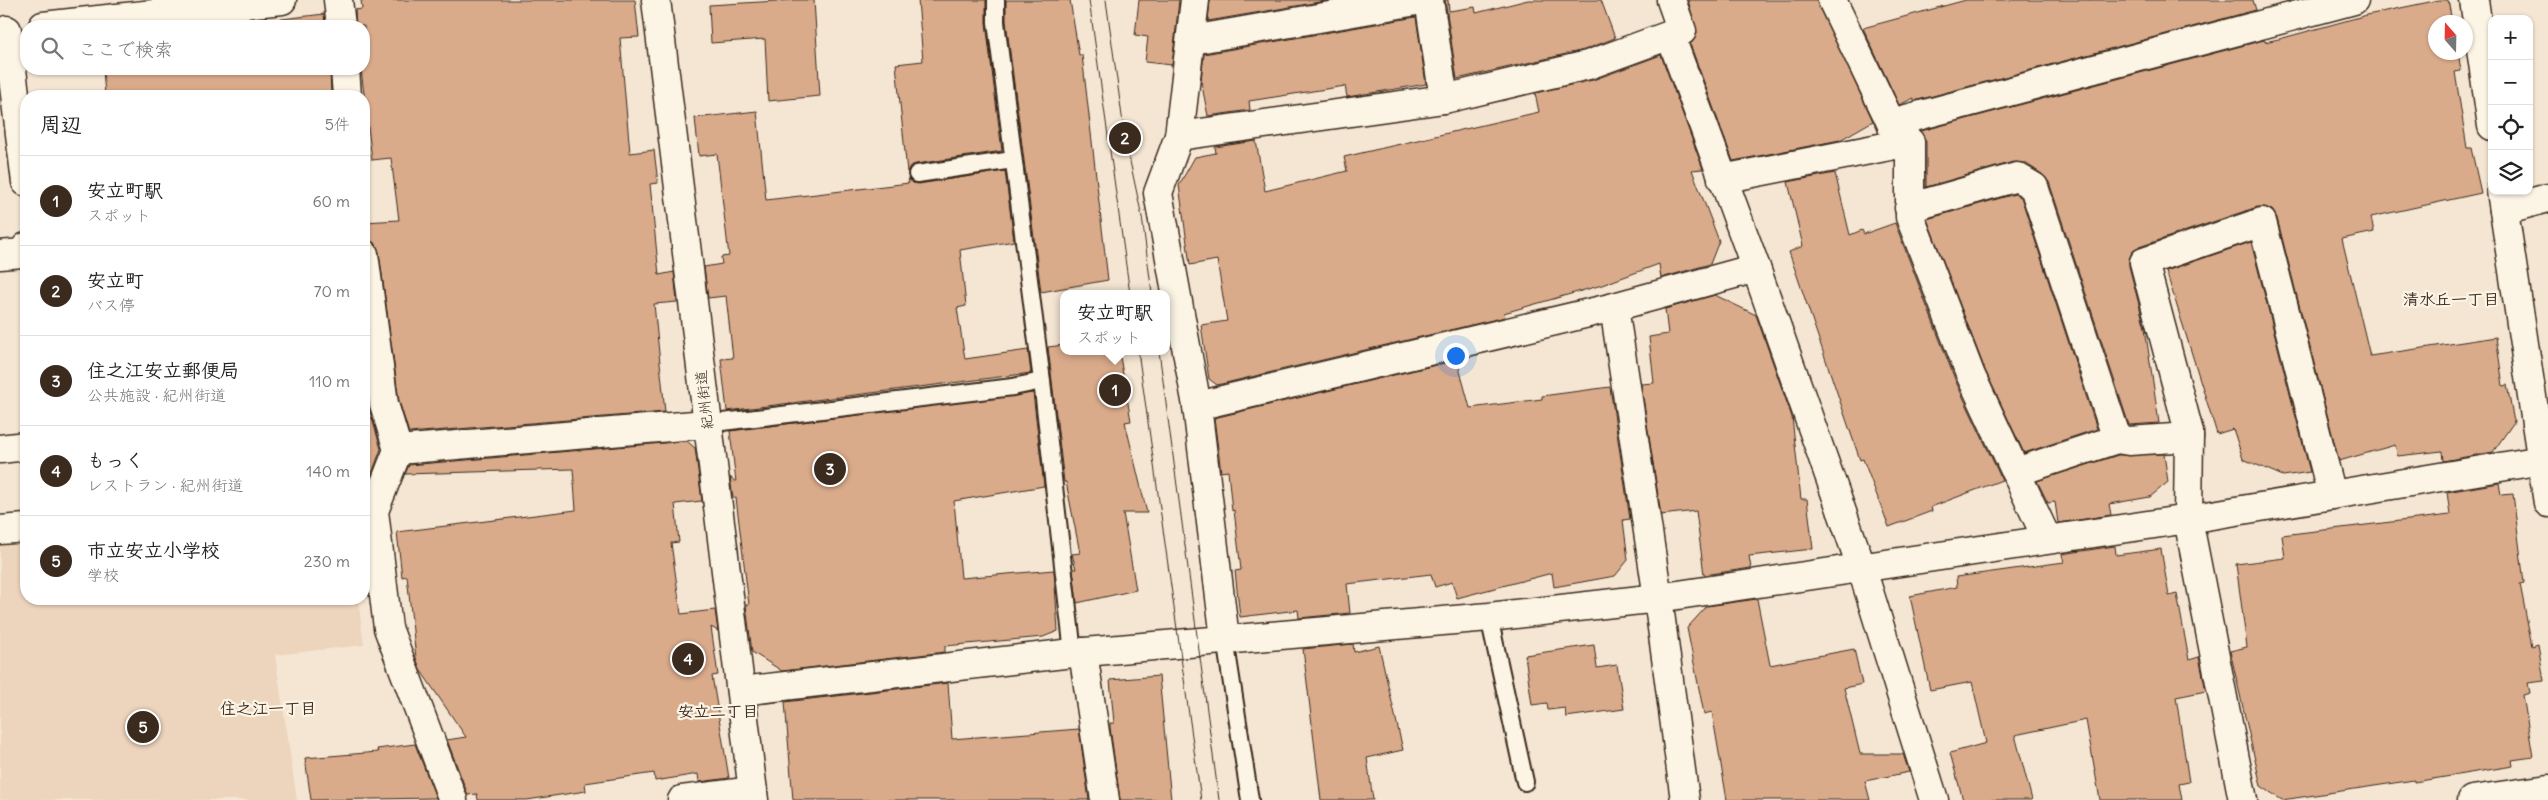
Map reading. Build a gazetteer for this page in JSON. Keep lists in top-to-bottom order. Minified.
{"streets":{"street":["紀州街道"]},"districts":["清水丘一丁目","住之江一丁目","安立二丁目"],"north":"top","page":{"map_buttons":["+","−"],"search":"ここで検索","heading":["周辺","5件"],"pins":["2","1","3","4","5"],"list":[{"mark":"1","name":"安立町駅","note":"スポット","value":"60 m"},{"mark":"2","name":"安立町","note":"バス停","value":"70 m"},{"mark":"3","name":"住之江安立郵便局","note":"公共施設 · 紀州街道","value":"110 m"},{"mark":"4","name":"もっく","note":"レストラン · 紀州街道","value":"140 m"},{"mark":"5","name":"市立安立小学校","note":"学校","value":"230 m"}],"popup":["安立町駅","スポット"]}}
